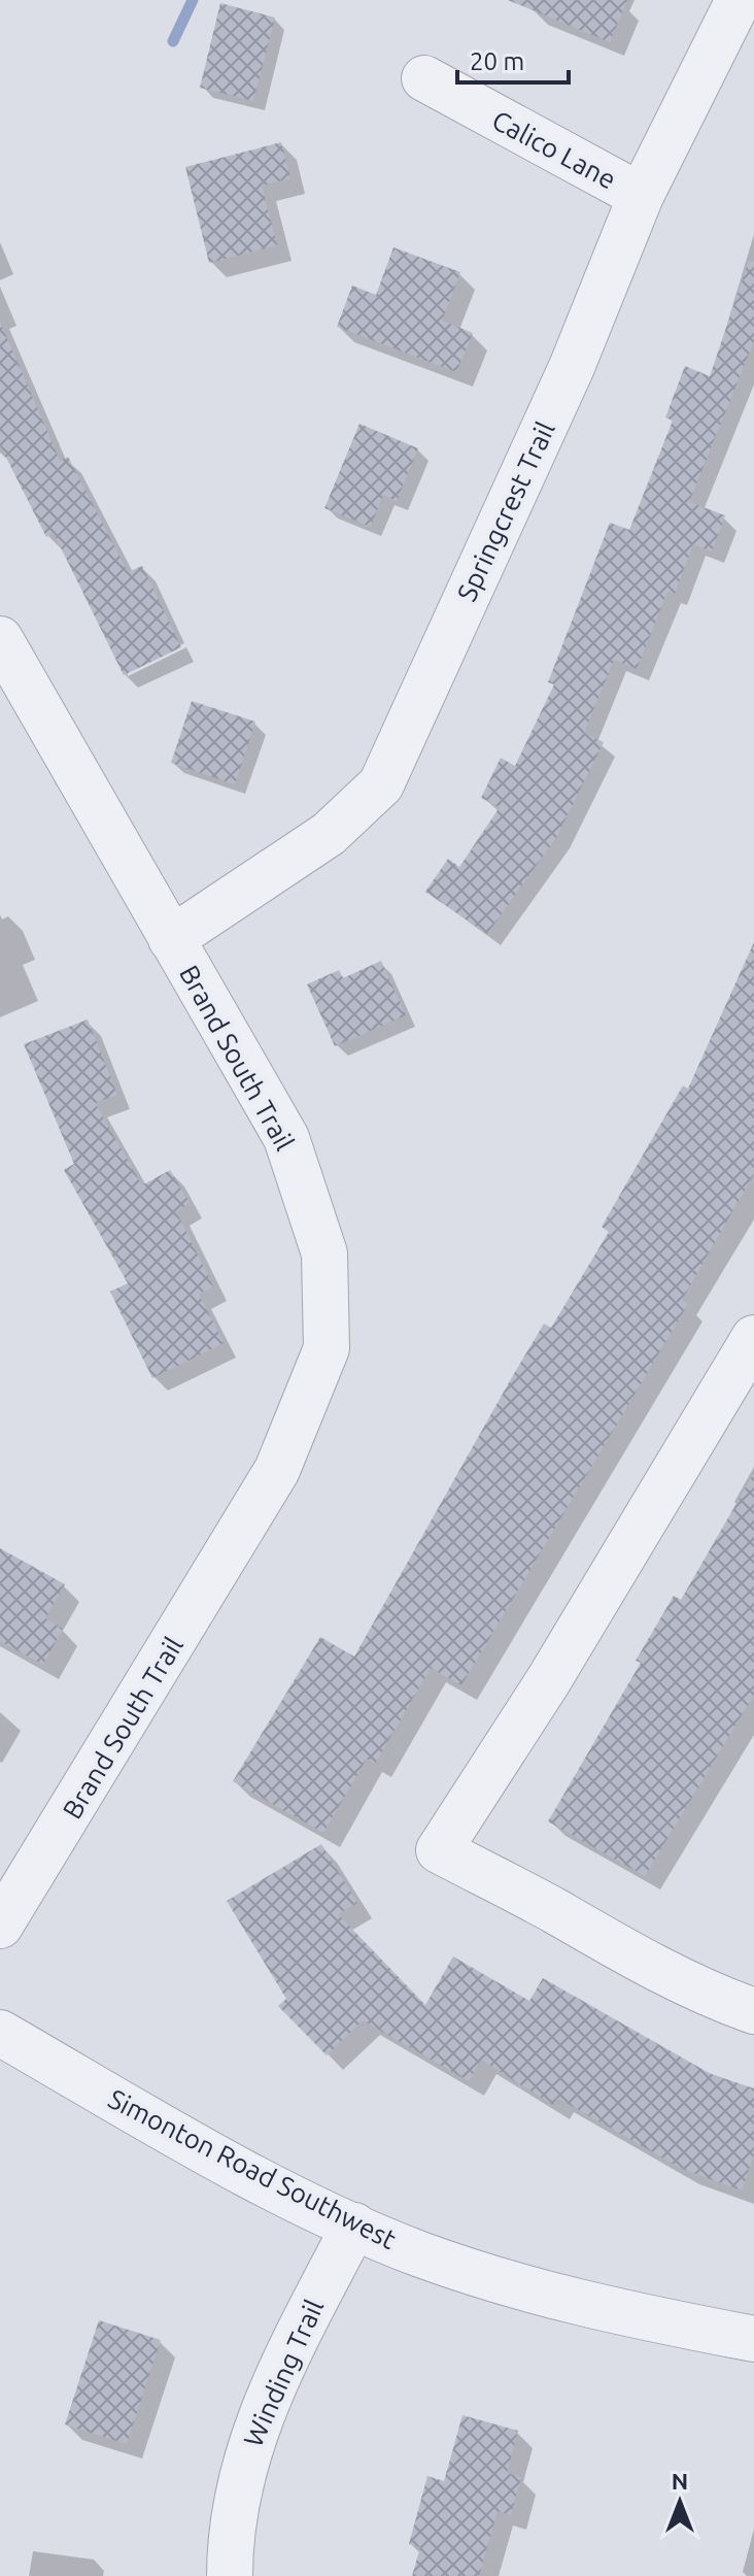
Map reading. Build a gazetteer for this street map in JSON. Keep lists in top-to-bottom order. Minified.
{"streets":{"street":["Calico Lane","Springcrest Trail","Brand South Trail","Simonton Road Southwest","Winding Trail"]},"crossings":[["Calico Lane","Springcrest Trail"],["Springcrest Trail","Brand South Trail"],["Simonton Road Southwest","Winding Trail"]],"scale_bar":"20 m","north":"top"}
